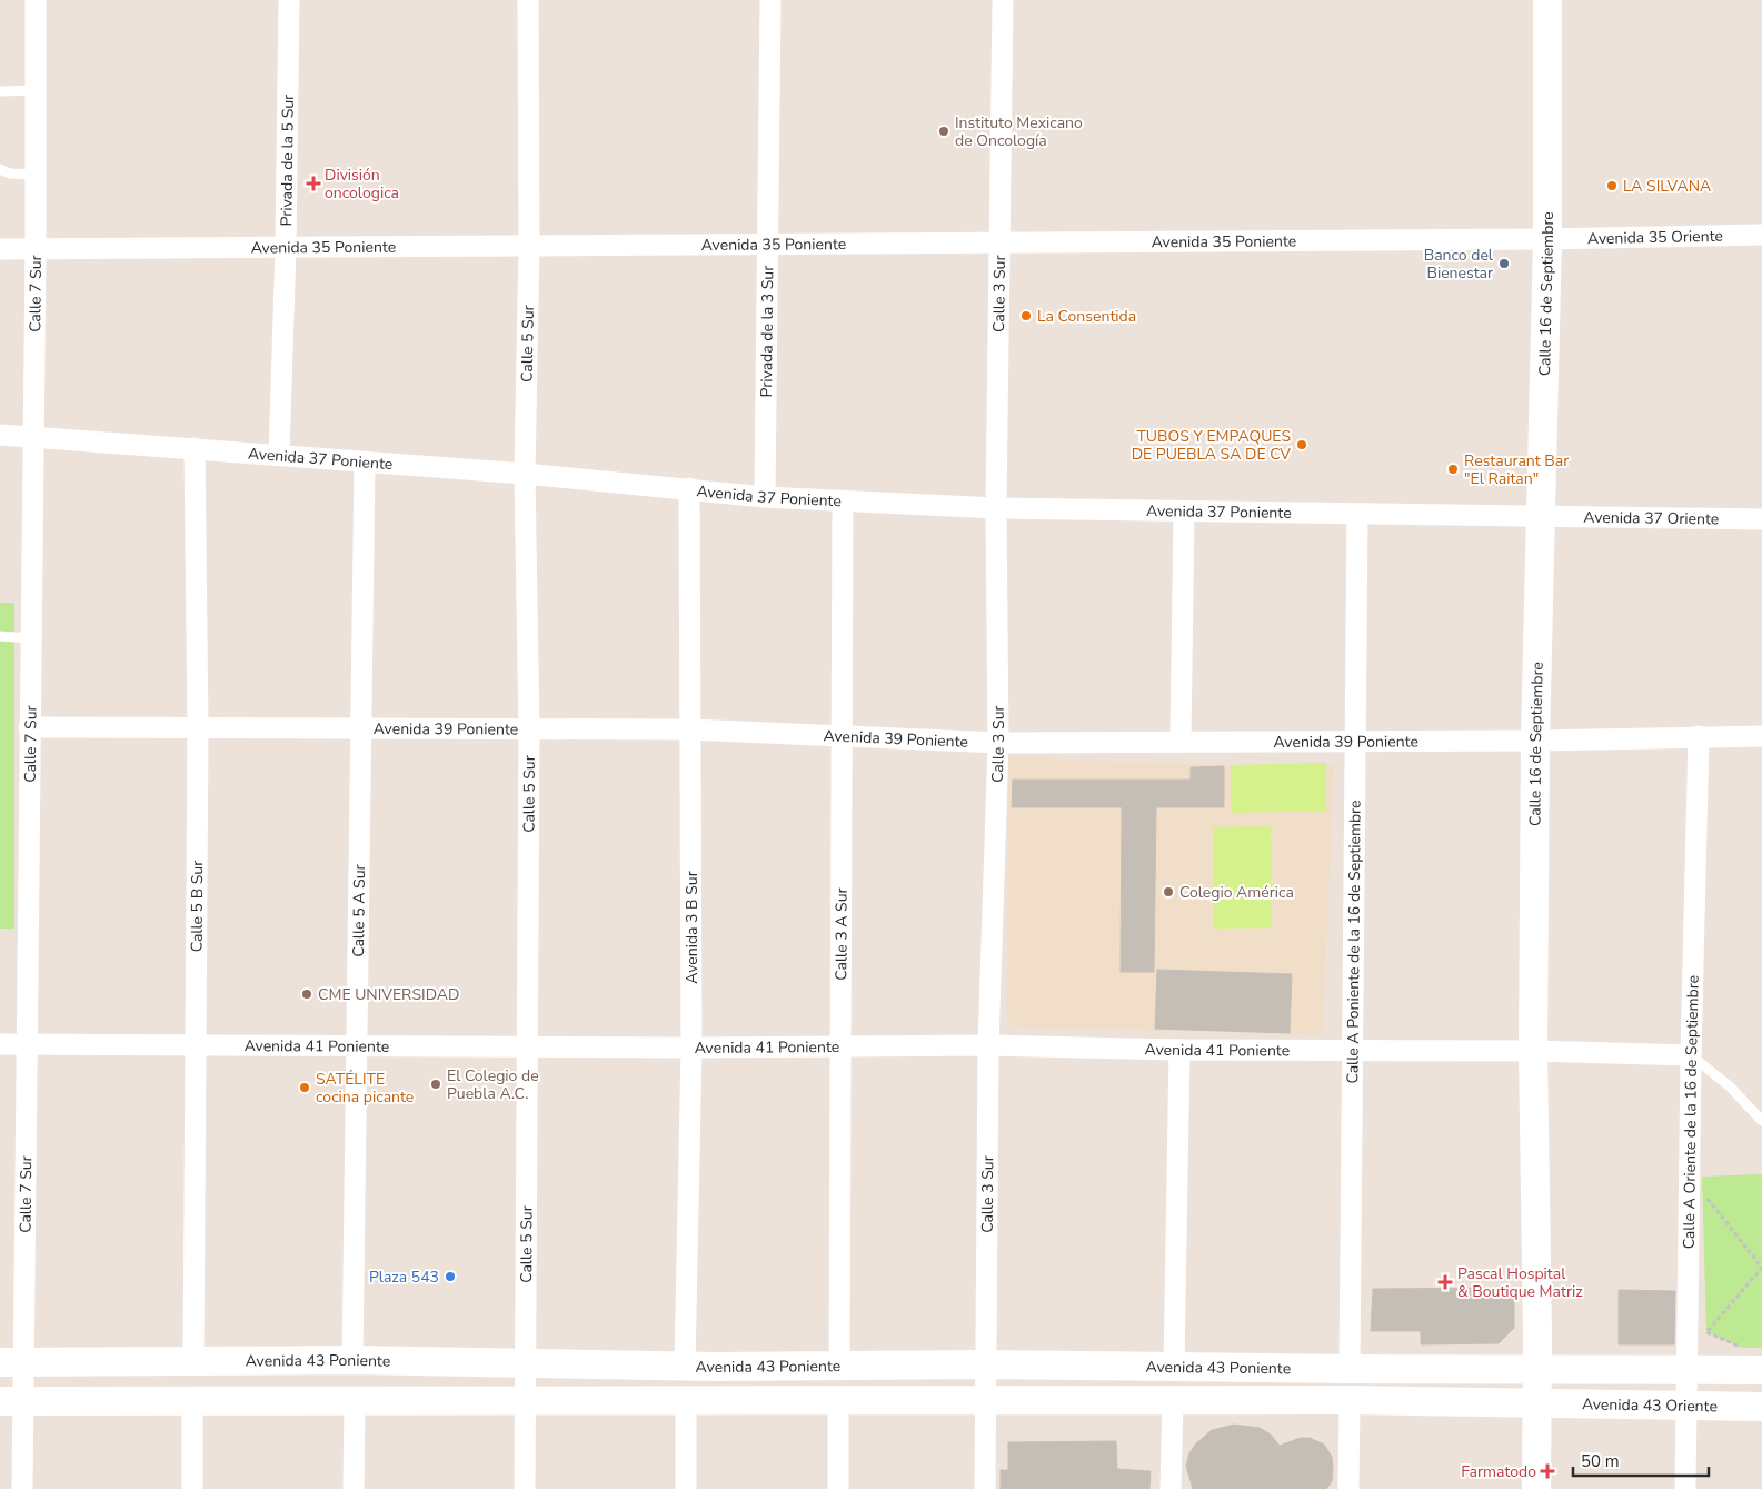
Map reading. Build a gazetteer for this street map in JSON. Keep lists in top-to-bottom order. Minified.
{"streets":{"main road":["Calle 16 de Septiembre","Avenida 43 Poniente","Avenida 43 Oriente"],"street":["Privada de la 5 Sur","Avenida 35 Oriente","Avenida 35 Poniente","Calle 7 Sur","Calle 3 Sur","Privada de la 3 Sur","Calle 5 Sur","Avenida 37 Poniente","Avenida 37 Oriente","Avenida 39 Poniente","Calle 5 B Sur","Calle 5 A Sur","Avenida 3 B Sur","Calle 3 A Sur","Calle A Poniente de la 16 de Septiembre","Avenida 41 Poniente","Calle A Oriente de la 16 de Septiembre"]},"crossings":[["Privada de la 5 Sur","Avenida 35 Poniente"],["Privada de la 5 Sur","Avenida 37 Poniente"],["Avenida 35 Oriente","Avenida 35 Poniente"],["Avenida 35 Oriente","Calle 16 de Septiembre"],["Avenida 35 Poniente","Calle 7 Sur"],["Avenida 35 Poniente","Calle 3 Sur"],["Avenida 35 Poniente","Calle 16 de Septiembre"],["Avenida 35 Poniente","Privada de la 3 Sur"],["Avenida 35 Poniente","Calle 5 Sur"],["Calle 7 Sur","Avenida 37 Poniente"],["Calle 7 Sur","Avenida 39 Poniente"],["Calle 7 Sur","Avenida 41 Poniente"],["Calle 7 Sur","Avenida 43 Poniente"],["Calle 3 Sur","Avenida 37 Poniente"],["Calle 3 Sur","Avenida 39 Poniente"],["Calle 3 Sur","Avenida 41 Poniente"],["Calle 3 Sur","Avenida 43 Poniente"],["Calle 16 de Septiembre","Avenida 37 Poniente"],["Calle 16 de Septiembre","Avenida 37 Oriente"],["Calle 16 de Septiembre","Avenida 39 Poniente"],["Calle 16 de Septiembre","Avenida 41 Poniente"],["Calle 16 de Septiembre","Avenida 43 Poniente"],["Calle 16 de Septiembre","Avenida 43 Oriente"],["Privada de la 3 Sur","Avenida 37 Poniente"],["Calle 5 Sur","Avenida 37 Poniente"],["Calle 5 Sur","Avenida 39 Poniente"],["Calle 5 Sur","Avenida 41 Poniente"],["Calle 5 Sur","Avenida 43 Poniente"],["Avenida 37 Poniente","Avenida 37 Oriente"],["Avenida 37 Poniente","Calle 5 B Sur"],["Avenida 37 Poniente","Calle 5 A Sur"],["Avenida 37 Poniente","Avenida 3 B Sur"],["Avenida 37 Poniente","Calle 3 A Sur"],["Avenida 37 Poniente","Calle A Poniente de la 16 de Septiembre"],["Avenida 39 Poniente","Calle 5 B Sur"],["Avenida 39 Poniente","Calle 5 A Sur"],["Avenida 39 Poniente","Avenida 3 B Sur"],["Avenida 39 Poniente","Calle 3 A Sur"],["Avenida 39 Poniente","Calle A Poniente de la 16 de Septiembre"],["Avenida 39 Poniente","Calle A Oriente de la 16 de Septiembre"],["Calle 5 B Sur","Avenida 41 Poniente"],["Calle 5 B Sur","Avenida 43 Poniente"],["Calle 5 A Sur","Avenida 41 Poniente"],["Calle 5 A Sur","Avenida 43 Poniente"],["Avenida 3 B Sur","Avenida 41 Poniente"],["Avenida 3 B Sur","Avenida 43 Poniente"],["Calle 3 A Sur","Avenida 41 Poniente"],["Calle 3 A Sur","Avenida 43 Poniente"],["Calle A Poniente de la 16 de Septiembre","Avenida 41 Poniente"],["Calle A Poniente de la 16 de Septiembre","Avenida 43 Poniente"],["Avenida 41 Poniente","Calle A Oriente de la 16 de Septiembre"],["Calle A Oriente de la 16 de Septiembre","Avenida 43 Oriente"],["Avenida 43 Poniente","Avenida 43 Oriente"]],"places":{"other":["Instituto Mexicano de Oncología","LA SILVANA","Banco del Bienestar","La Consentida","TUBOS Y EMPAQUES DE PUEBLA SA DE CV","Restaurant Bar \"El Raitan\"","Colegio América","CME UNIVERSIDAD","El Colegio de Puebla A.C.","SATÉLITE cocina picante","Plaza 543"],"health":["División oncologica","Pascal Hospital & Boutique Matriz","Farmatodo"]},"scale_bar":"50 m"}
